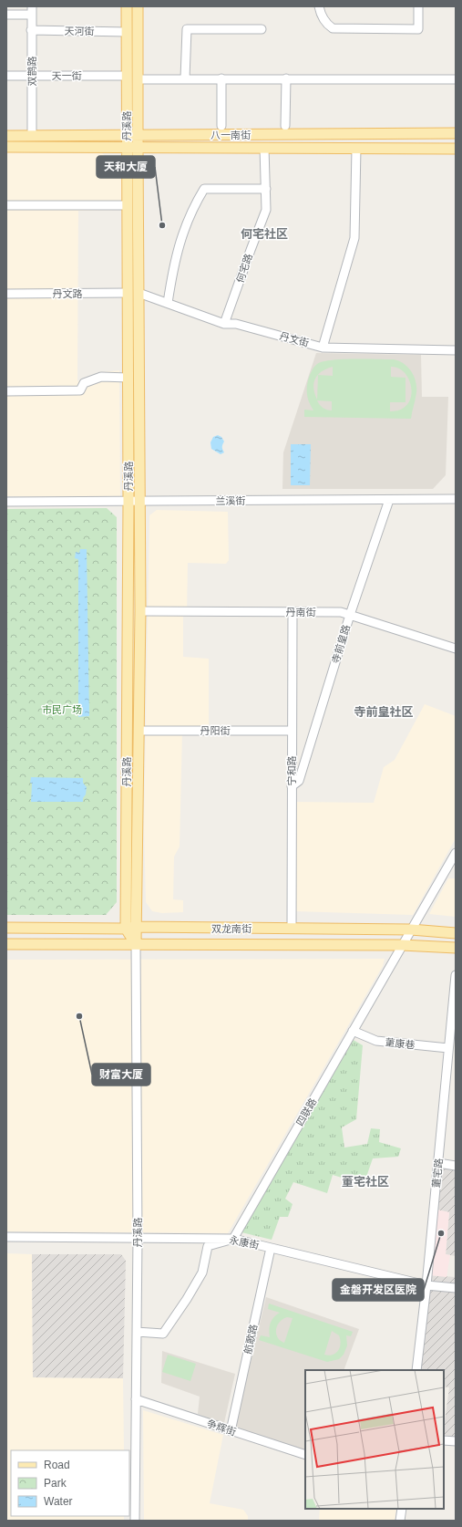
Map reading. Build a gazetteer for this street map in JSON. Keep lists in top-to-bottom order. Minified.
{"streets":{"main road":["丹溪路","八一南街","双龙南街"],"street":["天河街","双鹊路","天一街","何宅路","丹文路","丹文街","兰溪街","丹南街","寺前皇路","丹阳街","宁和路","董康巷","四联路","董宅路","永康街","航歌路","争辉街"]},"crossings":[["天河街","双鹊路"],["天河街","丹溪路"],["双鹊路","天一街"],["双鹊路","八一南街"],["天一街","丹溪路"],["丹溪路","八一南街"],["丹溪路","丹文路"],["丹溪路","丹文街"],["丹溪路","兰溪街"],["丹溪路","丹南街"],["丹溪路","丹阳街"],["丹溪路","双龙南街"],["丹溪路","永康街"],["丹溪路","争辉街"],["八一南街","何宅路"],["何宅路","丹文街"],["兰溪街","寺前皇路"],["丹南街","寺前皇路"],["丹南街","宁和路"],["寺前皇路","宁和路"],["丹阳街","宁和路"],["宁和路","双龙南街"],["双龙南街","四联路"],["董康巷","四联路"],["董康巷","董宅路"],["四联路","永康街"],["董宅路","永康街"],["永康街","航歌路"],["航歌路","争辉街"]],"districts":["何宅社区","寺前皇社区","董宅社区"],"parks":["市民广场"],"places":["天和大厦","财富大厦","金磐开发区医院"],"legend":["Road","Park","Water"]}
